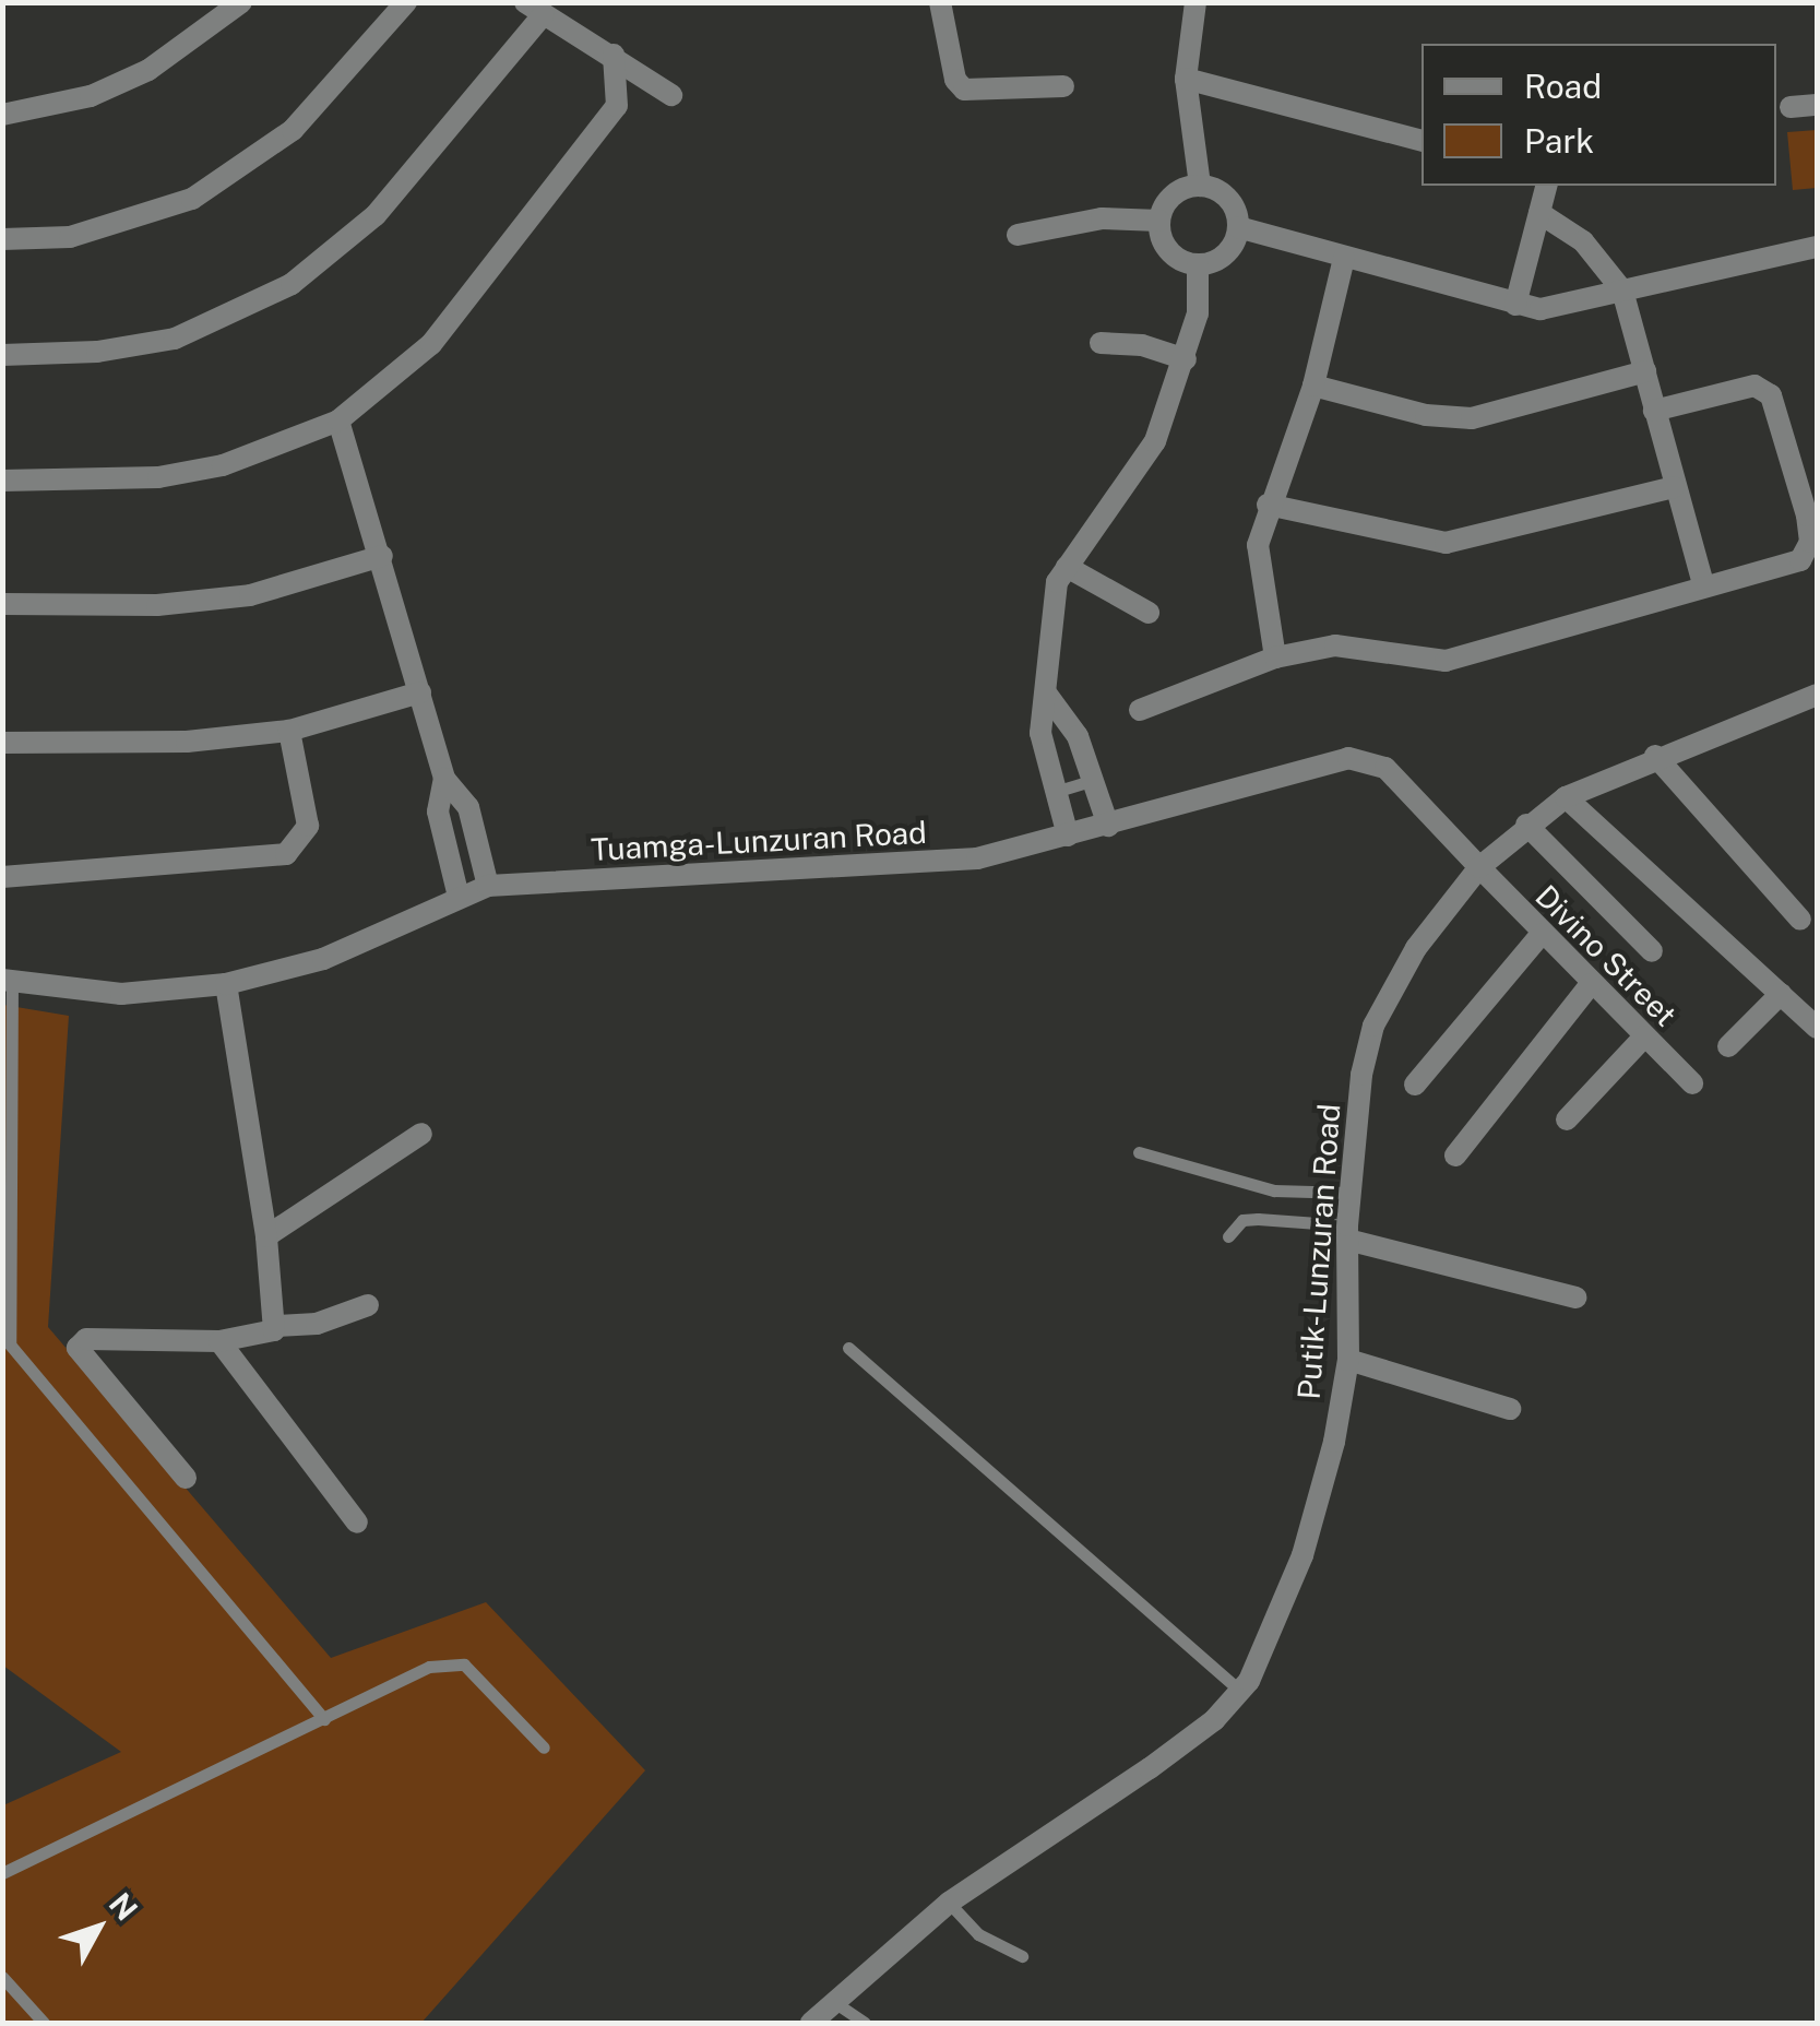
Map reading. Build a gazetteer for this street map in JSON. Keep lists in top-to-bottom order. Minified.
{"streets":{"street":["Tuamga-Lunzuran Road","Divino Street","Putik-Lunzuran Road"]},"crossings":[["Tuamga-Lunzuran Road","Divino Street"],["Tuamga-Lunzuran Road","Putik-Lunzuran Road"],["Divino Street","Putik-Lunzuran Road"]],"legend":["Road","Park"],"north":"top right"}
